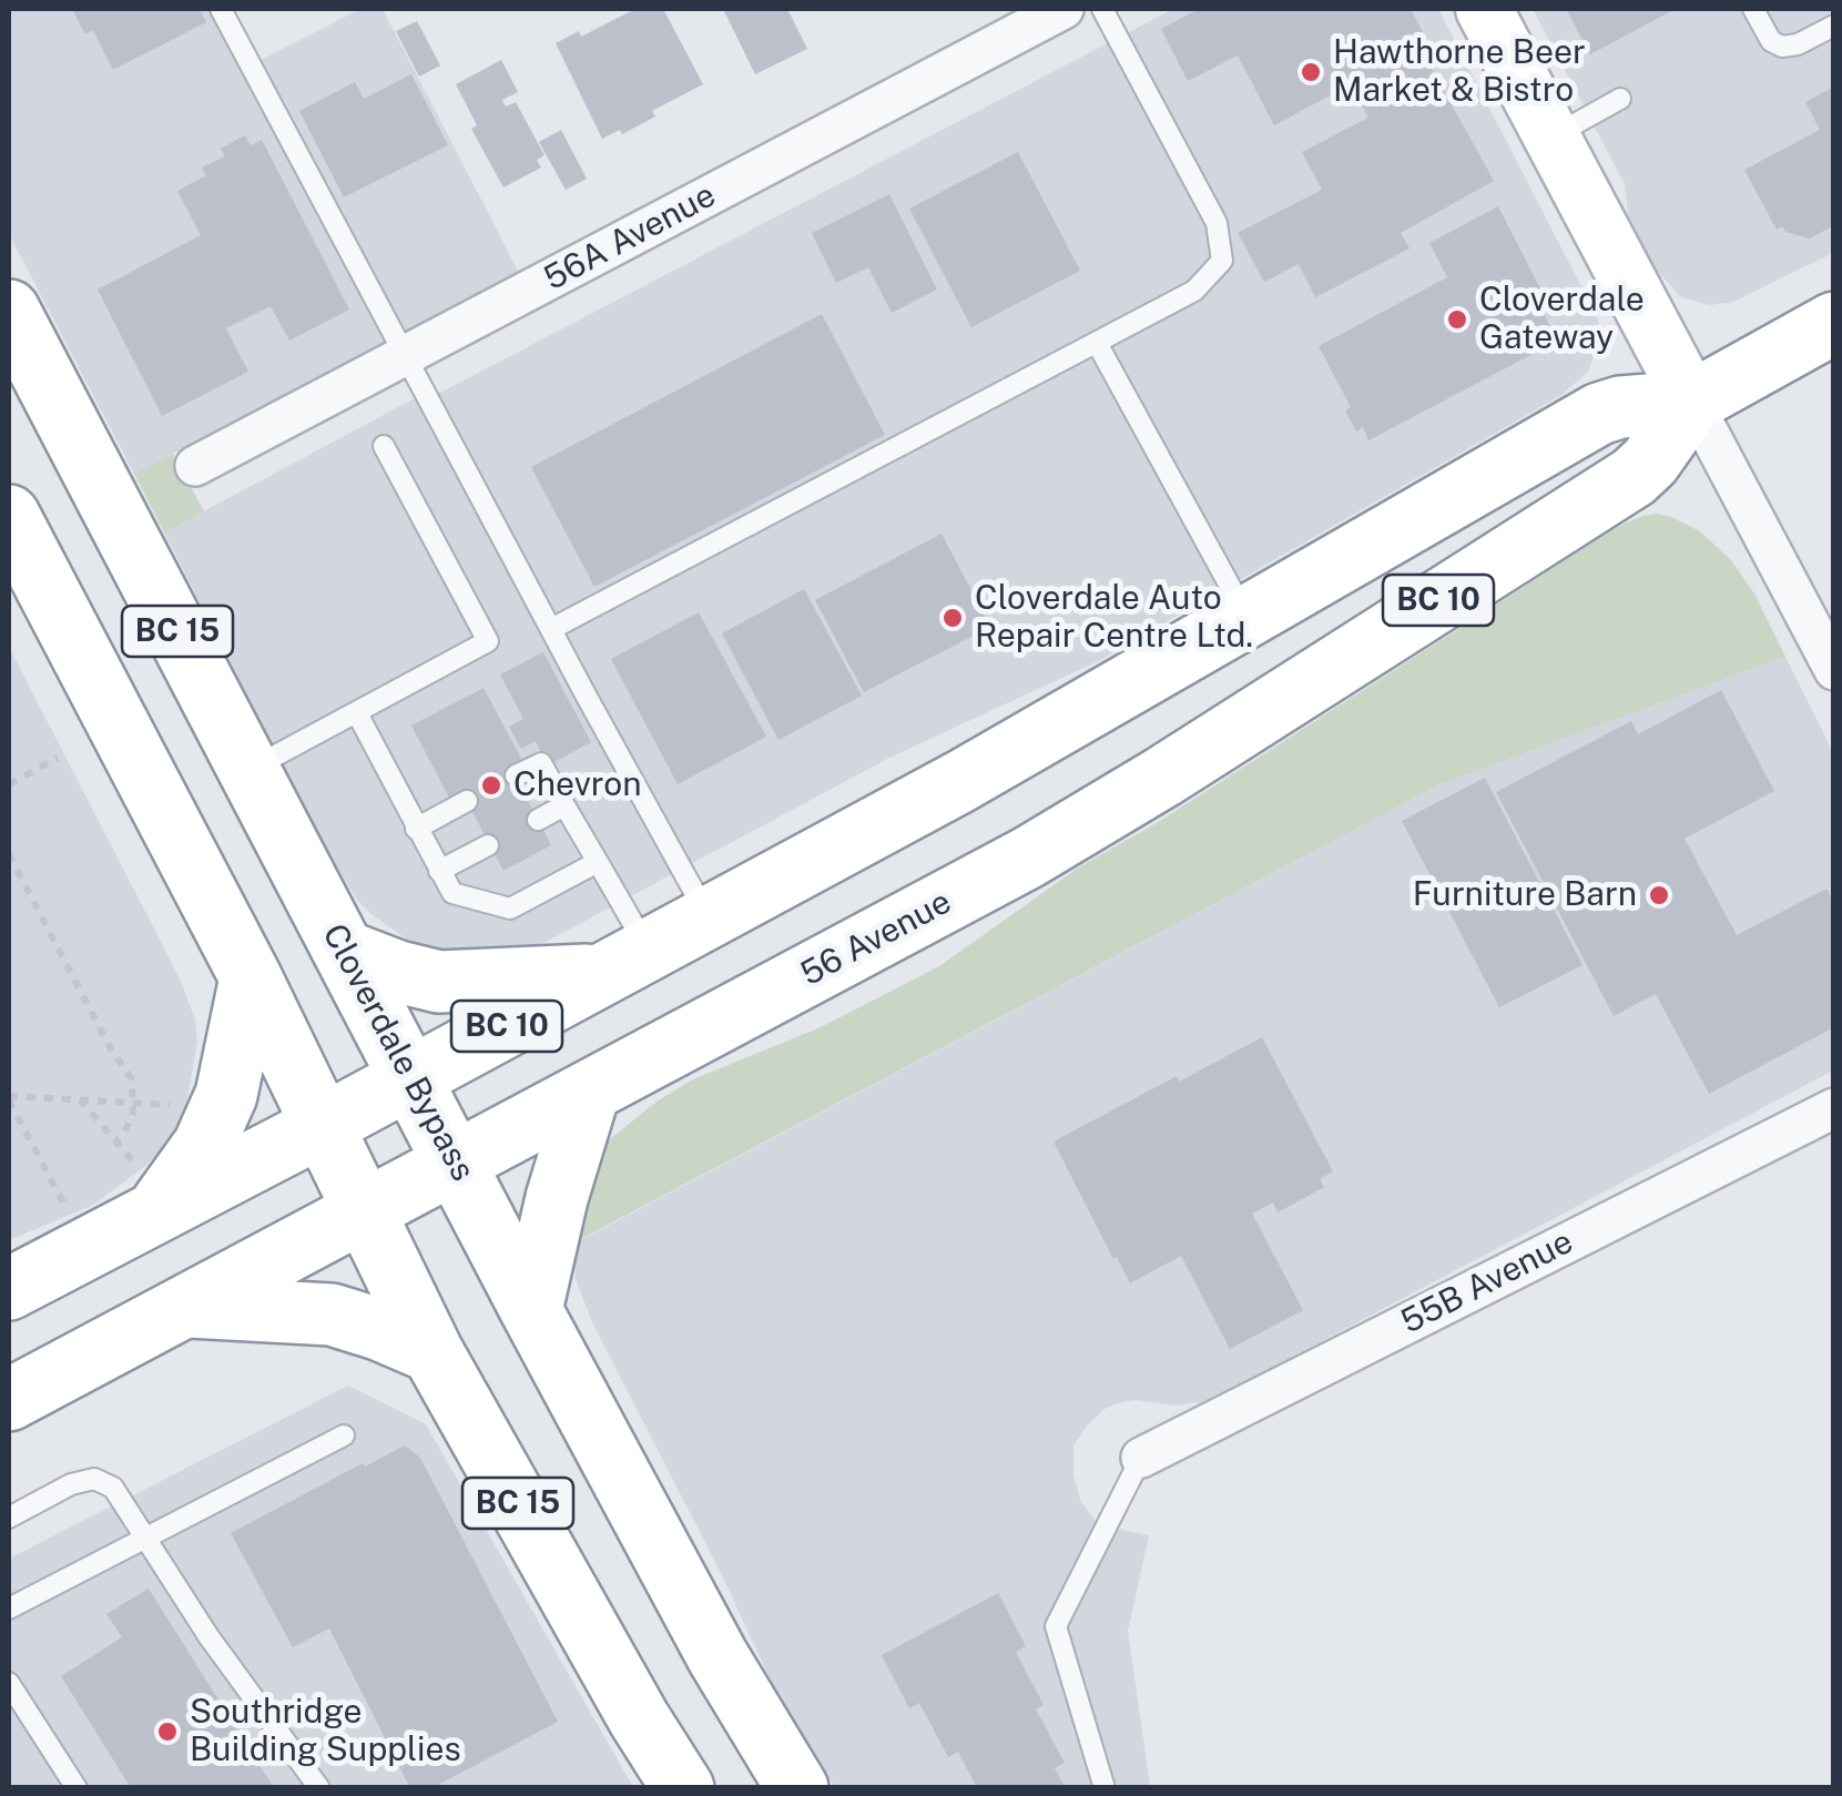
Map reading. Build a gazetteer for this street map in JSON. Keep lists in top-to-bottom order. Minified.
{"streets":{"highway":["BC 10","BC 15","56 Avenue","Cloverdale Bypass"],"street":["56A Avenue","55B Avenue"]},"crossings":[["BC 15","56 Avenue"],["56 Avenue","Cloverdale Bypass"]],"places":["Hawthorne Beer Market & Bistro","Cloverdale Gateway","Cloverdale Auto Repair Centre Ltd.","Chevron","Furniture Barn","Southridge Building Supplies"]}
